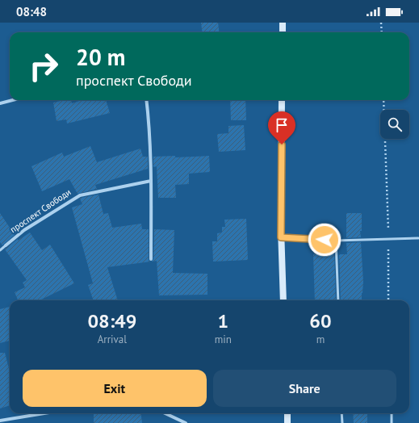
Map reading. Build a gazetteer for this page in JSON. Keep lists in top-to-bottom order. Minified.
{"streets":{"street":["проспект Свободи"]},"page":{"status":"08:48","turn":["20 m","проспект Свободи"],"eta":["08:49","Arrival","1","min","60","m"],"buttons":["Exit","Share"]}}
